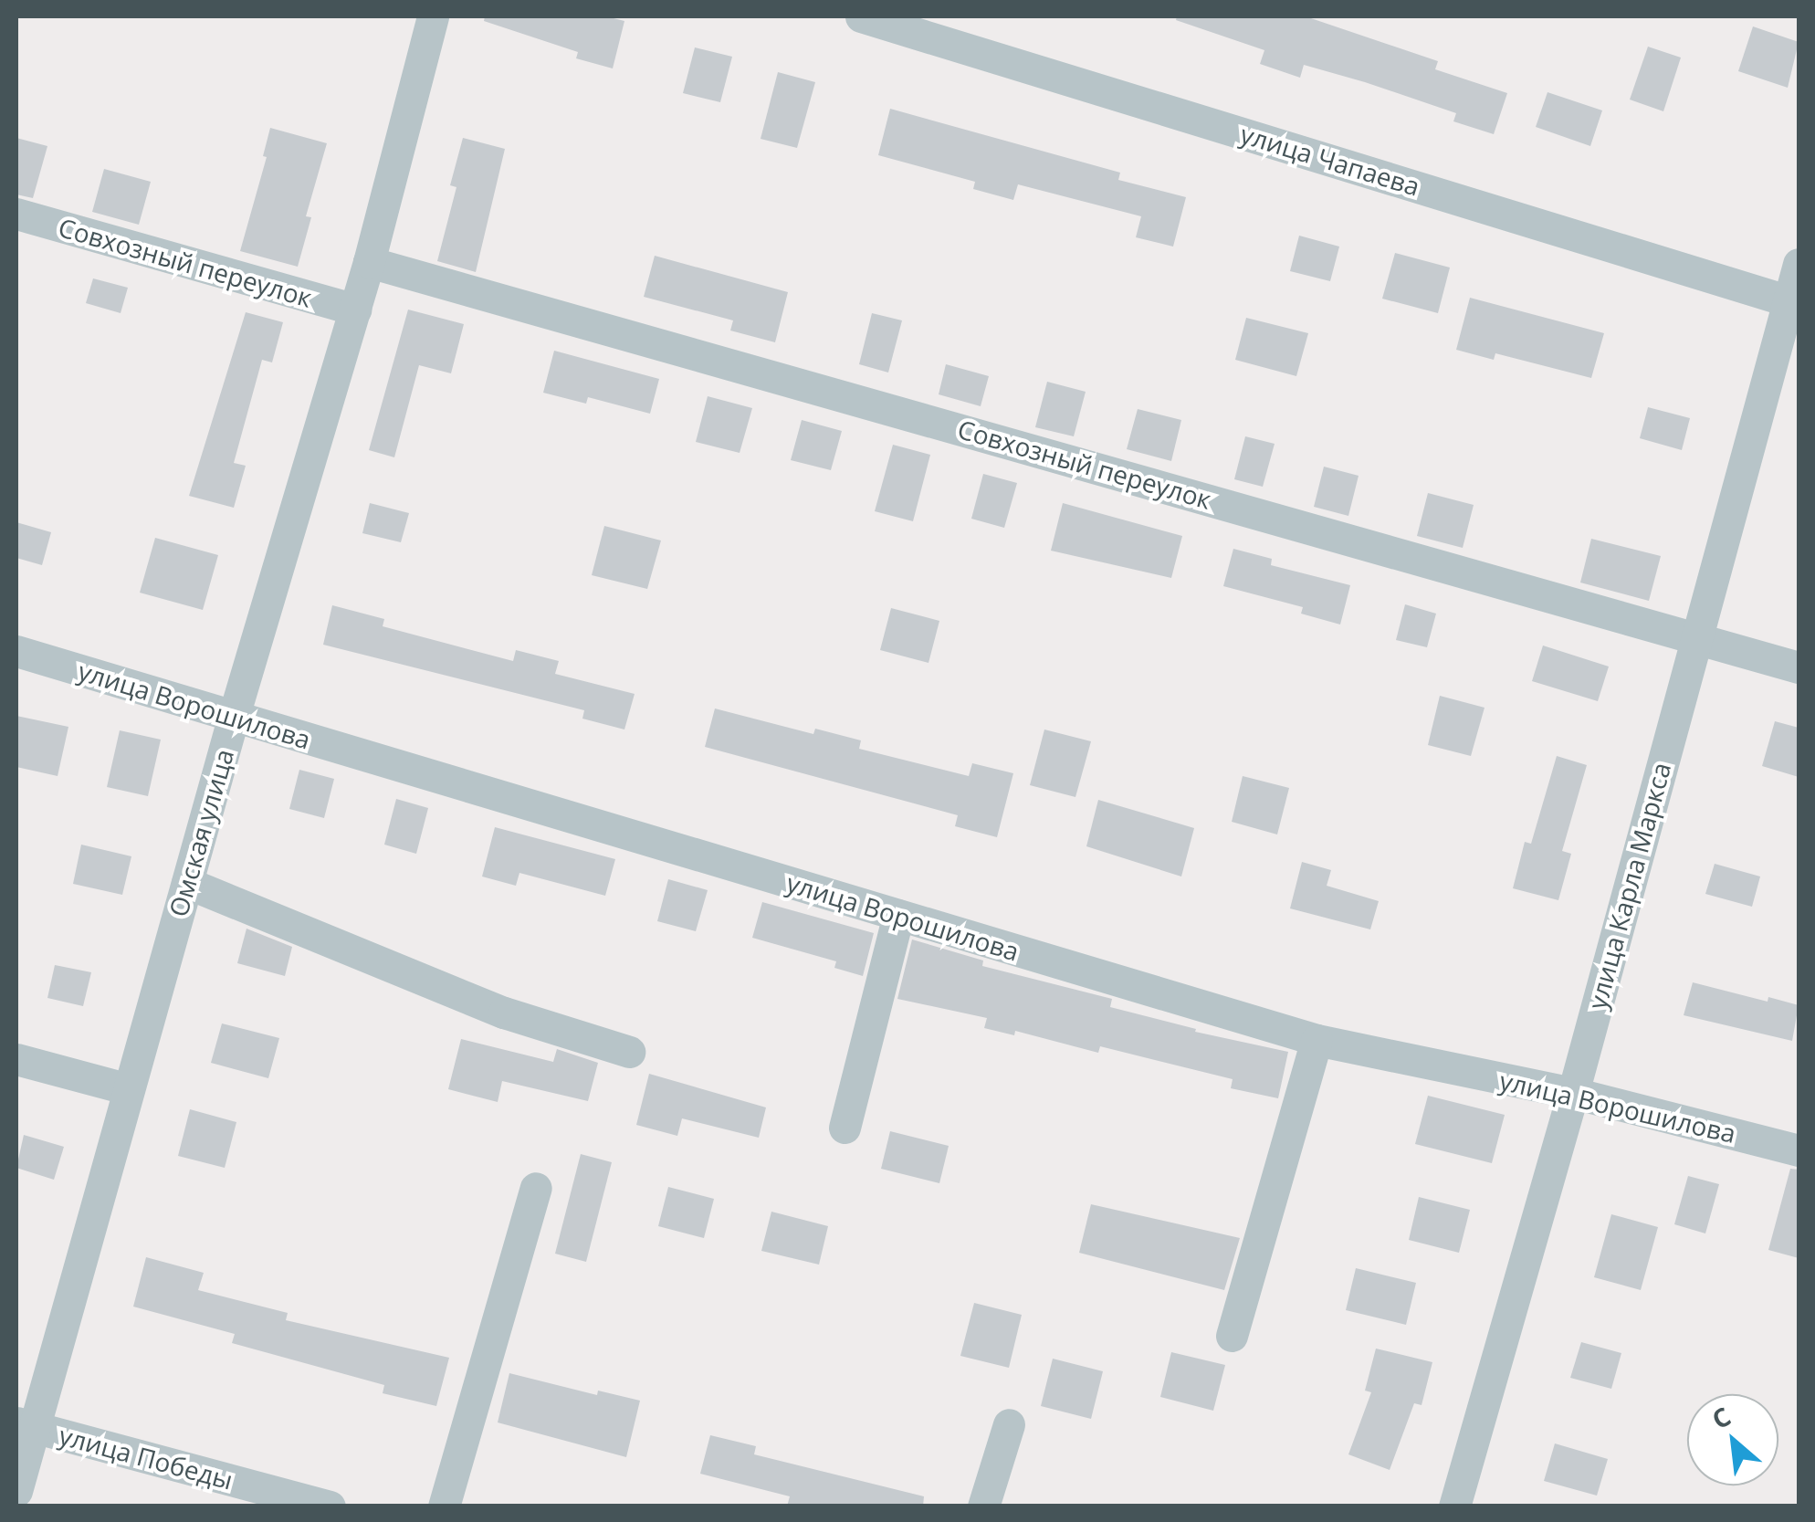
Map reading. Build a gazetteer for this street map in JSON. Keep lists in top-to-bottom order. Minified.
{"streets":{"street":["улица Чапаева","Совхозный переулок","улица Ворошилова","Омская улица","улица Карла Маркса","улица Победы"]},"crossings":[["улица Чапаева","улица Карла Маркса"],["Совхозный переулок","Омская улица"],["Совхозный переулок","улица Карла Маркса"],["улица Ворошилова","Омская улица"],["улица Ворошилова","улица Карла Маркса"],["Омская улица","улица Победы"]],"north":"top left"}
